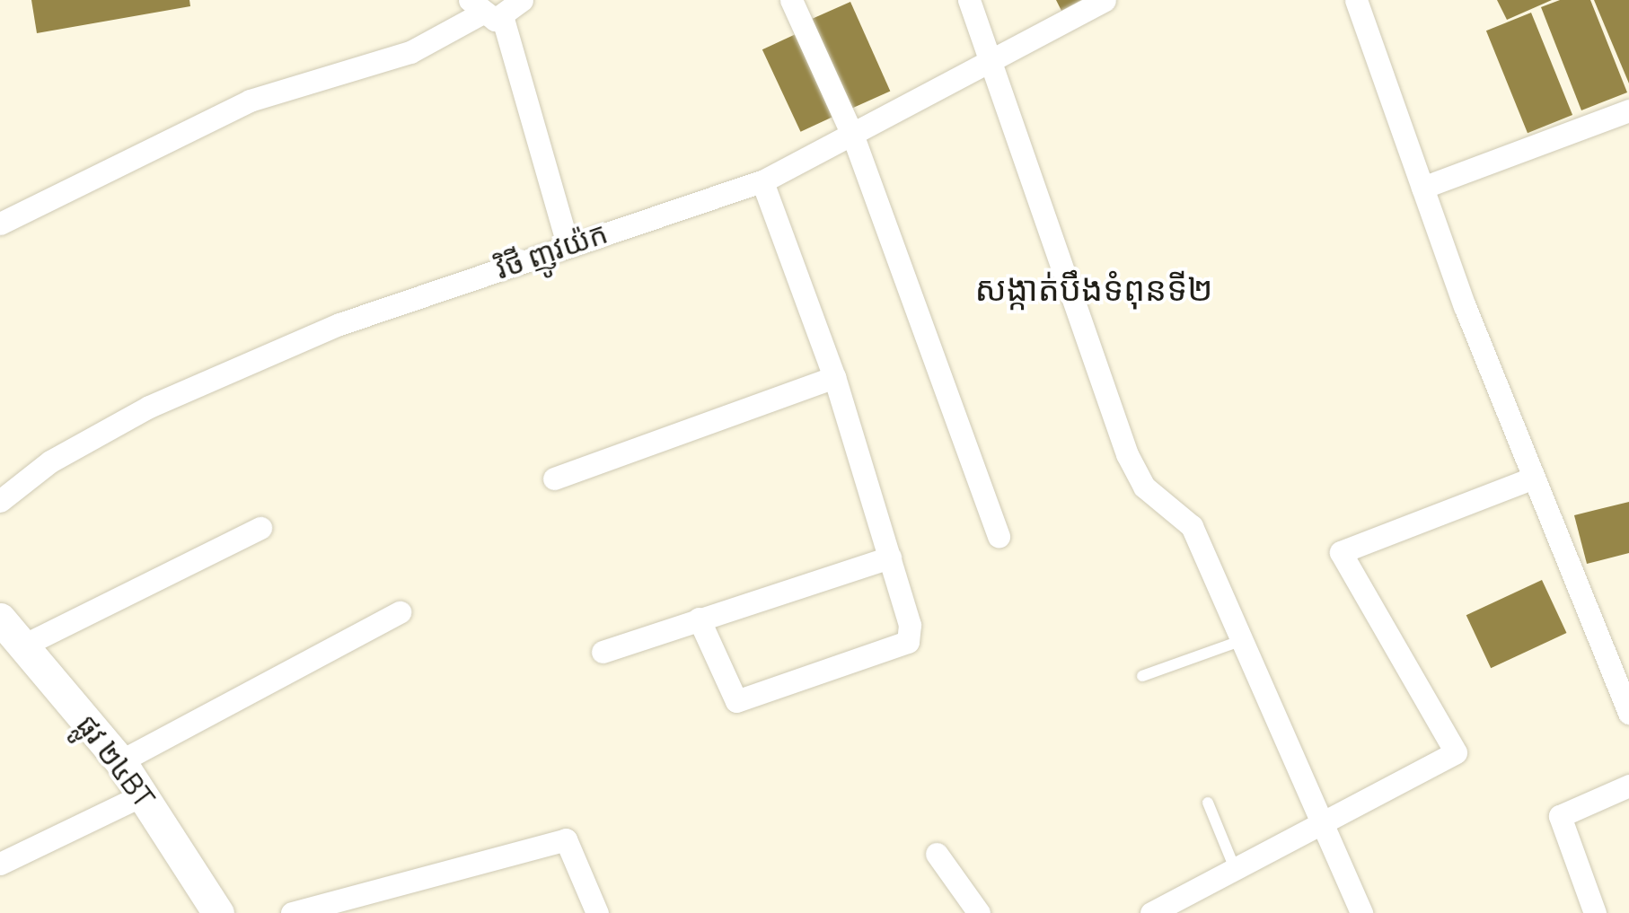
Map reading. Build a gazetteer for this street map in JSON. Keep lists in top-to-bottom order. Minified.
{"streets":{"street":["វិថី ញូវយ៉ក","ផ្លូវ ២៤BT"]},"districts":["សង្កាត់បឹងទំពុនទី២"]}
